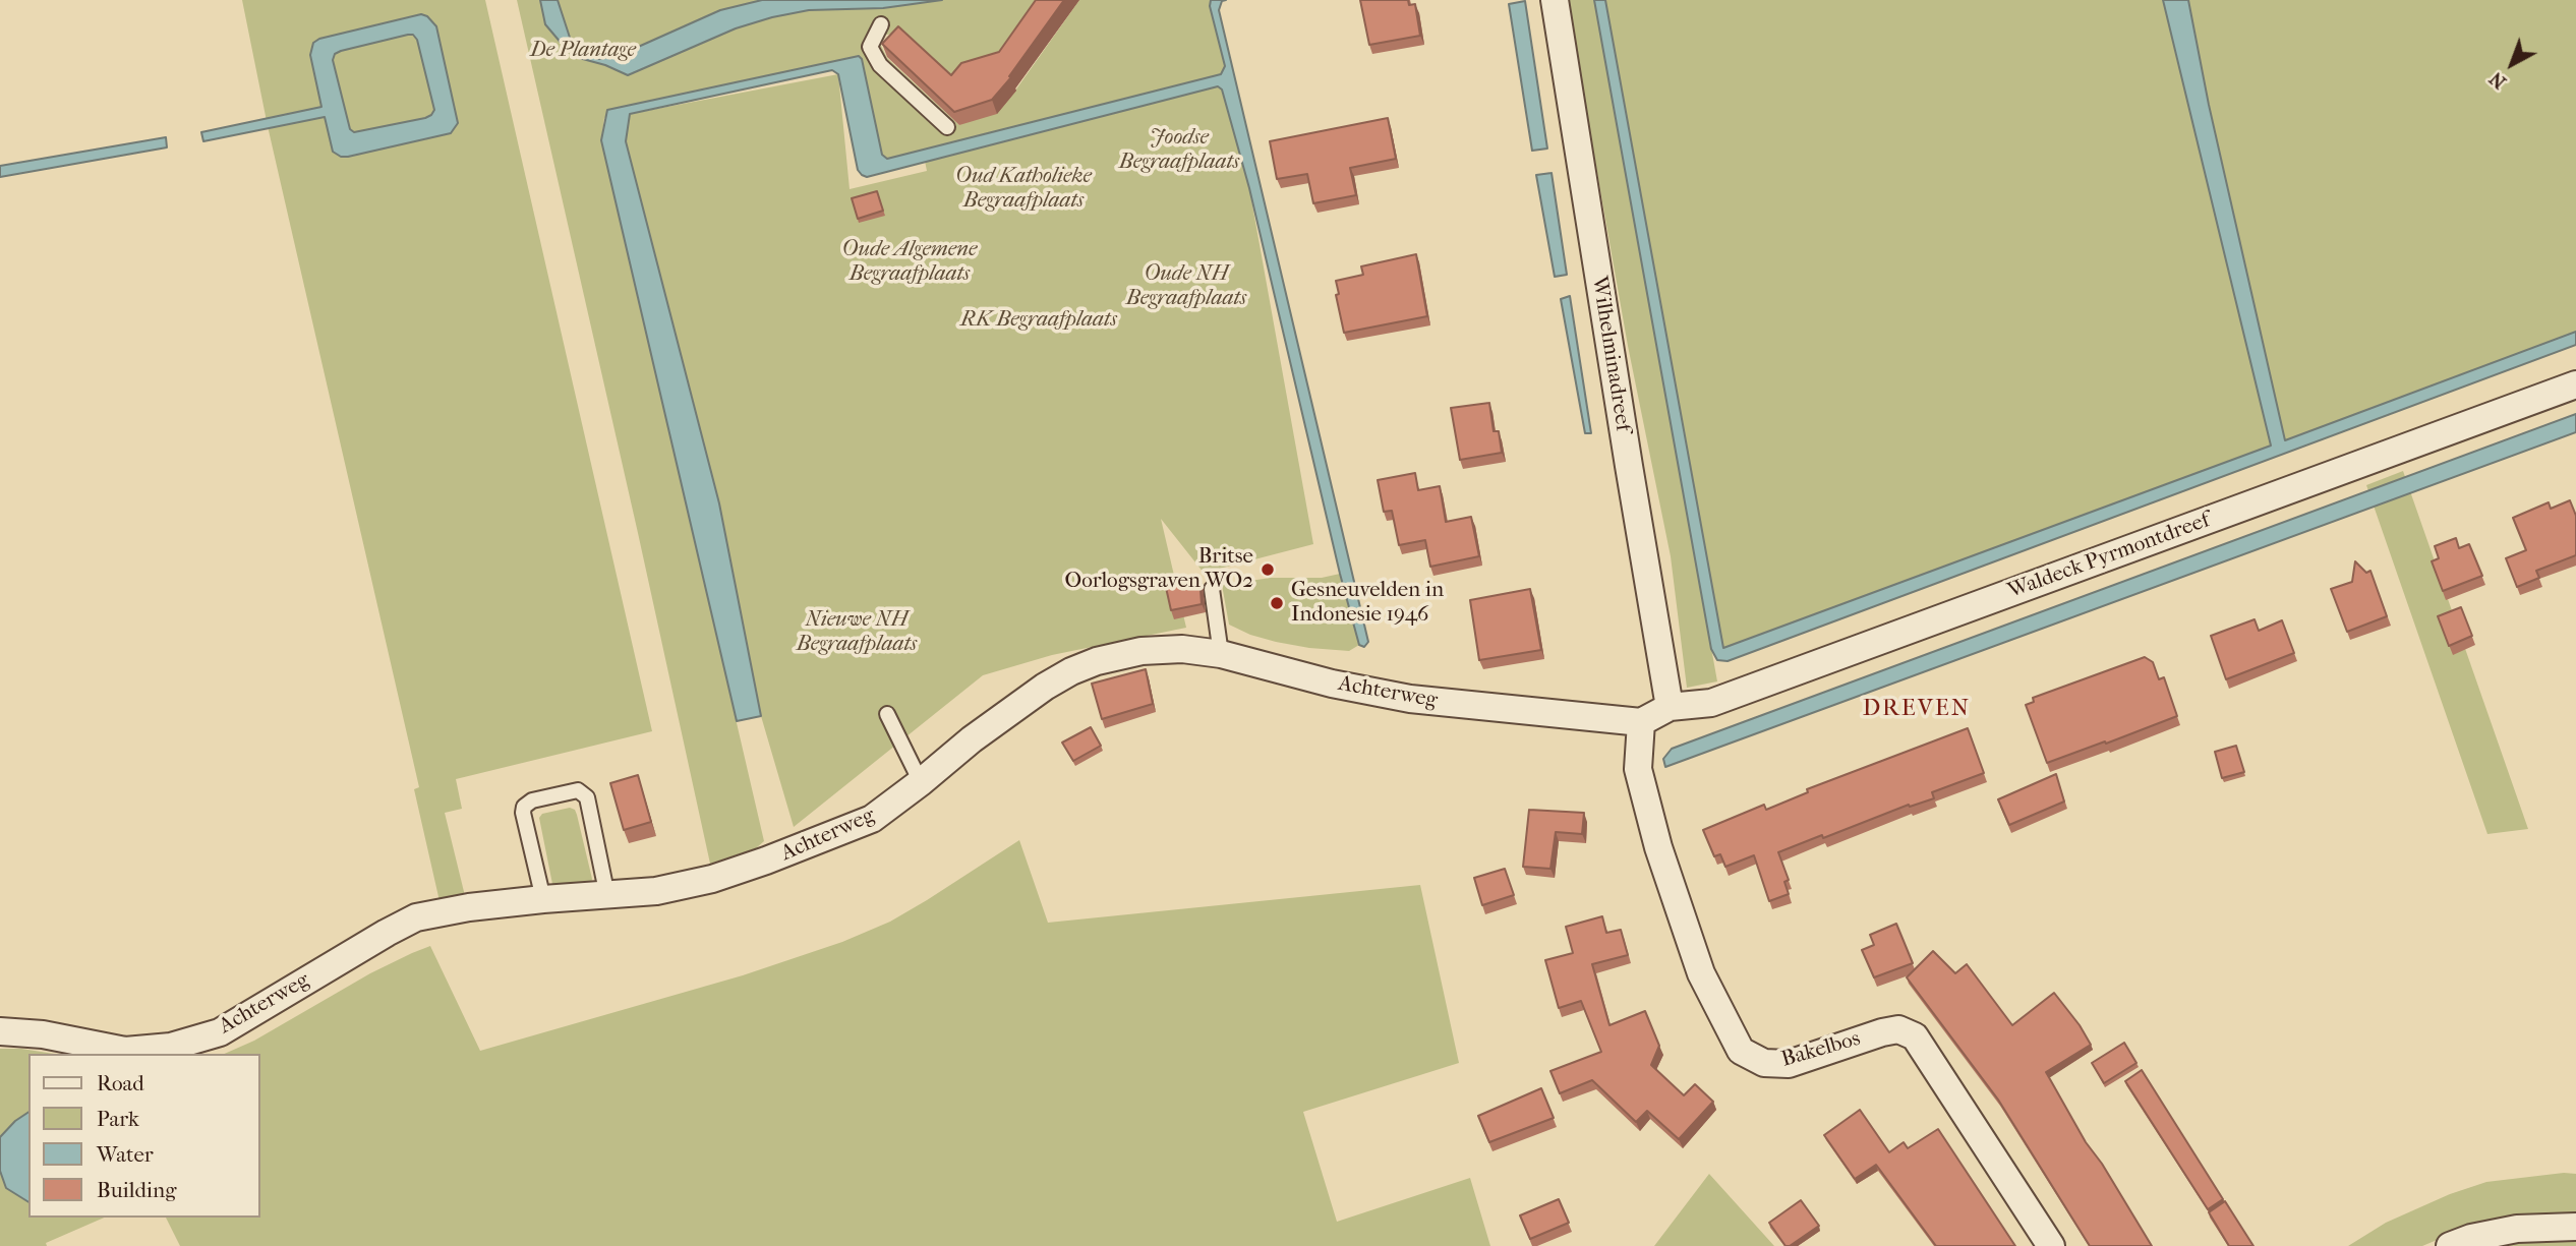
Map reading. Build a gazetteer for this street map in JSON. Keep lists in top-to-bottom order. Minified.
{"streets":{"street":["Wilhelminadreef","Waldeck Pyrmontdreef","Achterweg","Bakelbos"]},"crossings":[["Wilhelminadreef","Waldeck Pyrmontdreef"],["Waldeck Pyrmontdreef","Achterweg"],["Waldeck Pyrmontdreef","Bakelbos"],["Achterweg","Bakelbos"]],"districts":["DREVEN"],"parks":["De Plantage","Joodse Begraafplaats","Oud Katholieke Begraafplaats","Oude Algemene Begraafplaats","Oude NH Begraafplaats","RK Begraafplaats","Nieuwe NH Begraafplaats"],"places":["Britse Oorlogsgraven WO2","Gesneuvelden in Indonesie 1946"],"legend":["Road","Park","Water","Building"],"north":"bottom left"}
